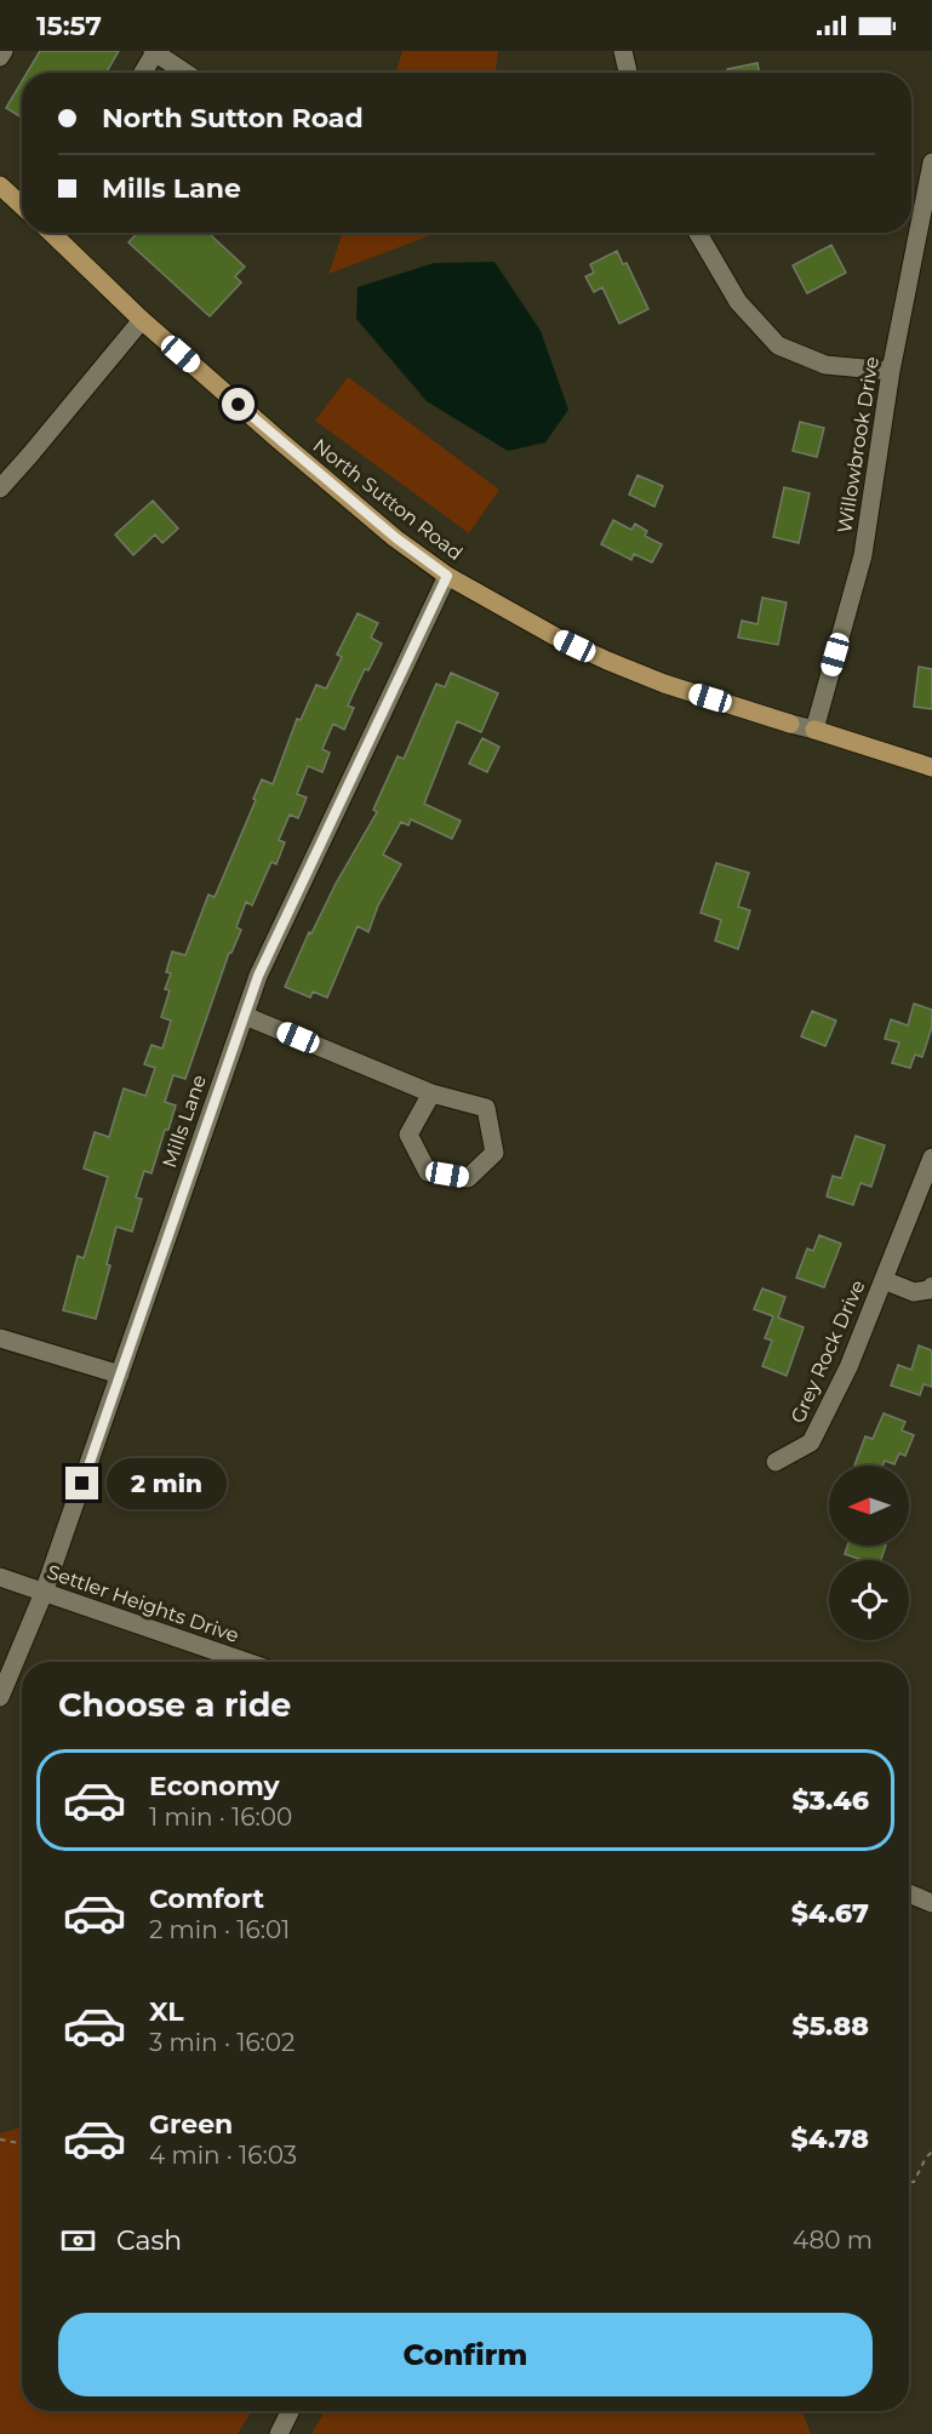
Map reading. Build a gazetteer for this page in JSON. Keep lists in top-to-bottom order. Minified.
{"streets":{"main road":["North Sutton Road"],"street":["Willowbrook Drive","Mills Lane","Grey Rock Drive","Settler Heights Drive"]},"crossings":[["Willowbrook Drive","North Sutton Road"],["North Sutton Road","Mills Lane"],["Mills Lane","Settler Heights Drive"]],"north":"left","page":{"status":"15:57","banner":["North Sutton Road","Mills Lane"],"bubble":"2 min","heading":"Choose a ride","list":[{"name":"Economy","note":"1 min · 16:00","value":"$3.46"},{"name":"Comfort","note":"2 min · 16:01","value":"$4.67"},{"name":"XL","note":"3 min · 16:02","value":"$5.88"},{"name":"Green","note":"4 min · 16:03","value":"$4.78"}],"pay":["Cash","480 m"],"buttons":"Confirm"}}
